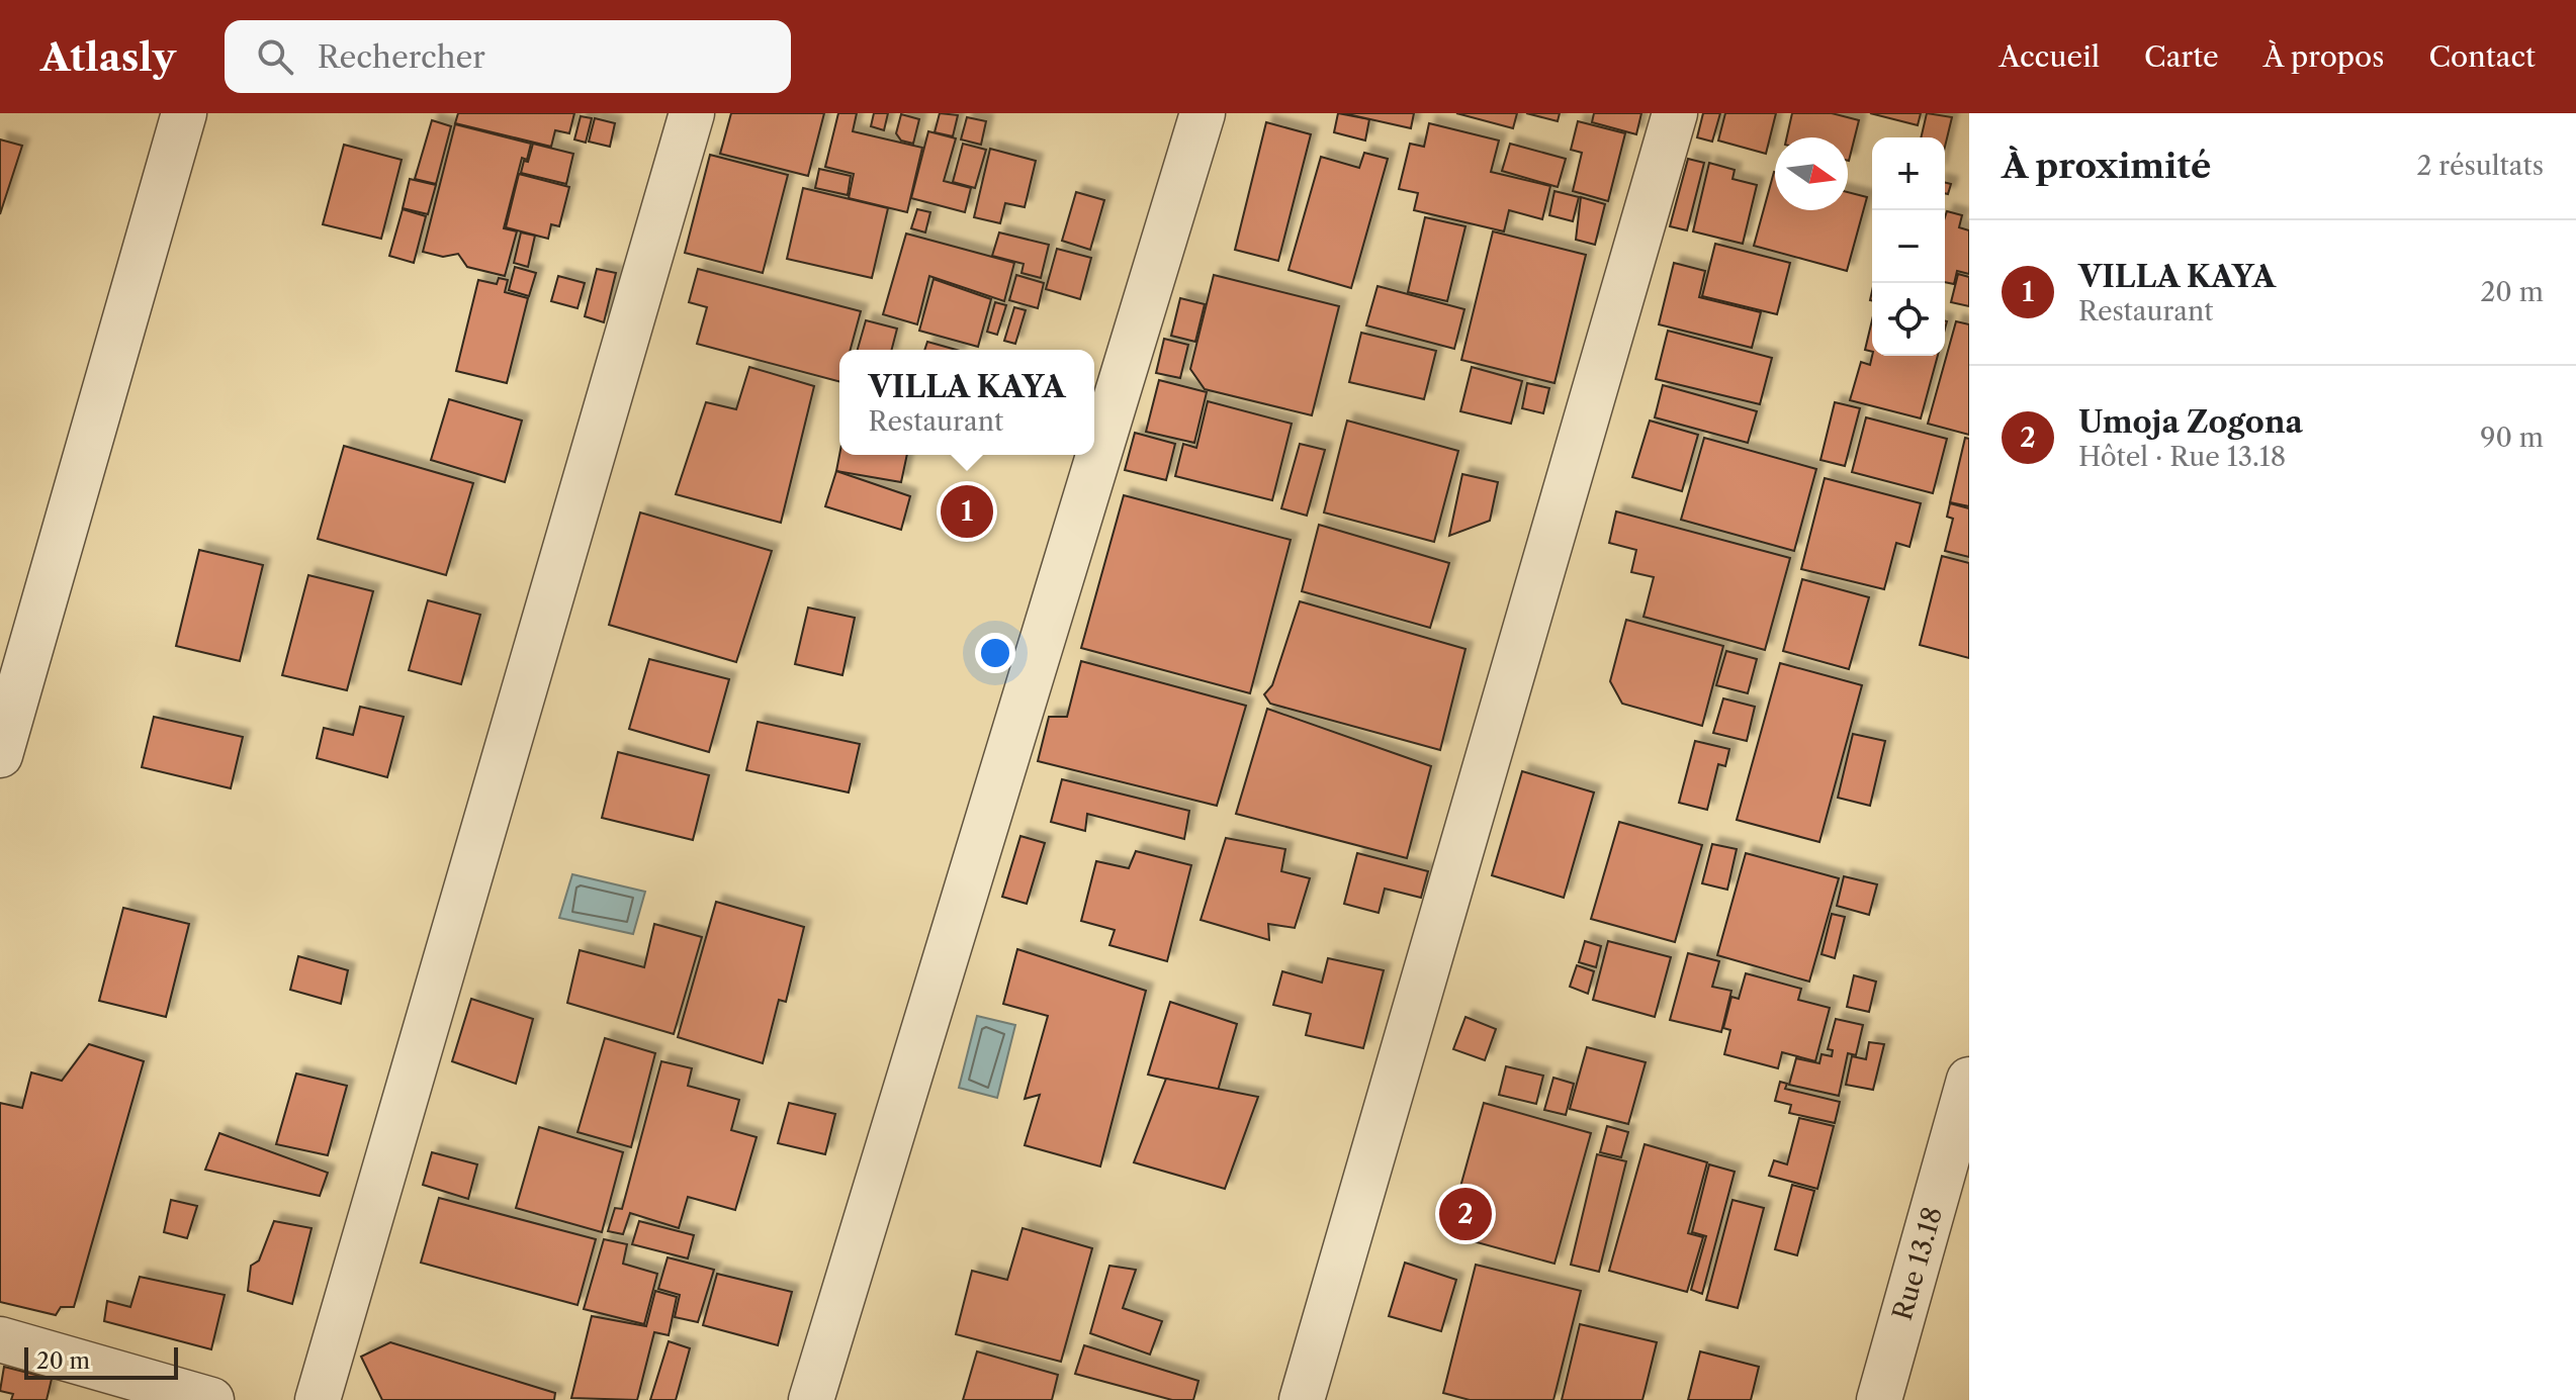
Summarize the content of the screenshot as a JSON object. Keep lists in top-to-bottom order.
{
  "streets": {
    "street": ["Rue 13.18"]
  },
  "scale_bar": "20 m",
  "north": "right",
  "page": {
    "header": "Atlasly",
    "search": "Rechercher",
    "nav": [
      "Accueil",
      "Carte",
      "À propos",
      "Contact"
    ],
    "heading": ["À proximité", "2 résultats"],
    "map_buttons": ["+", "−"],
    "list": [
      {
        "mark": "1",
        "name": "VILLA KAYA",
        "note": "Restaurant",
        "value": "20 m"
      },
      {
        "mark": "2",
        "name": "Umoja Zogona",
        "note": "Hôtel · Rue 13.18",
        "value": "90 m"
      }
    ],
    "popup": ["VILLA KAYA", "Restaurant"],
    "pins": ["1", "2"],
    "scale": "20 m"
  }
}
